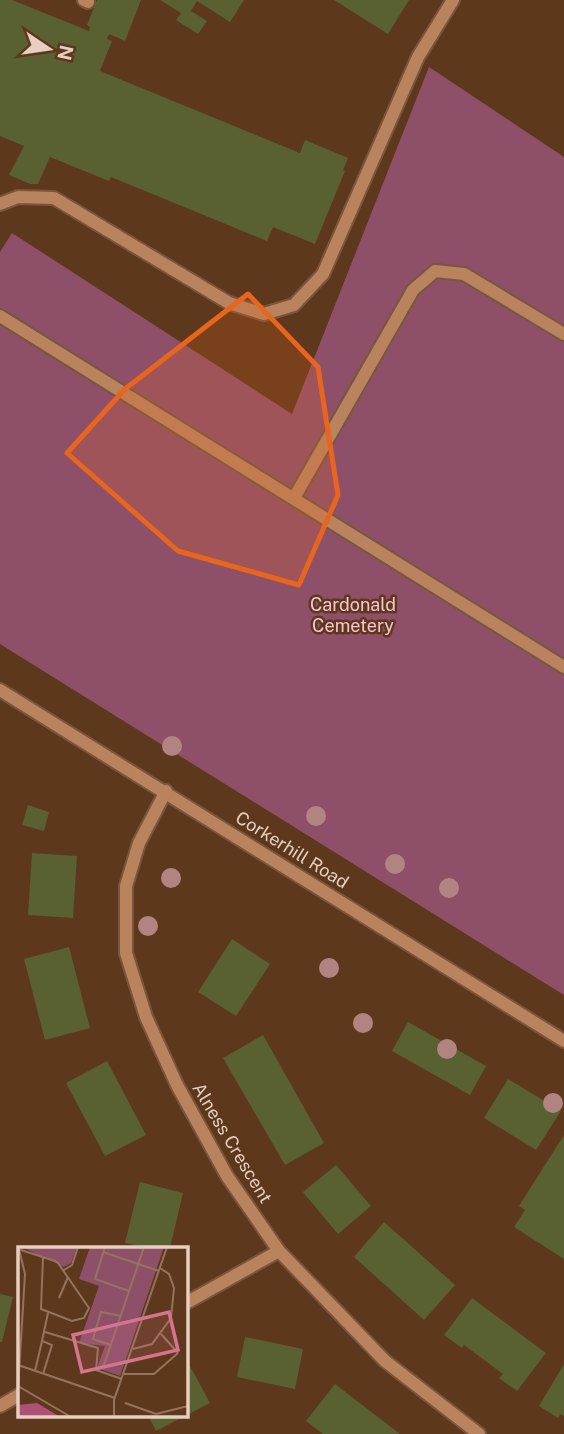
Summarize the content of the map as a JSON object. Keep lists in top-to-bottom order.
{
  "streets": {
    "street": ["Corkerhill Road", "Alness Crescent"]
  },
  "crossings": [
    ["Corkerhill Road", "Alness Crescent"]
  ],
  "parks": ["Cardonald Cemetery"],
  "north": "right"
}
